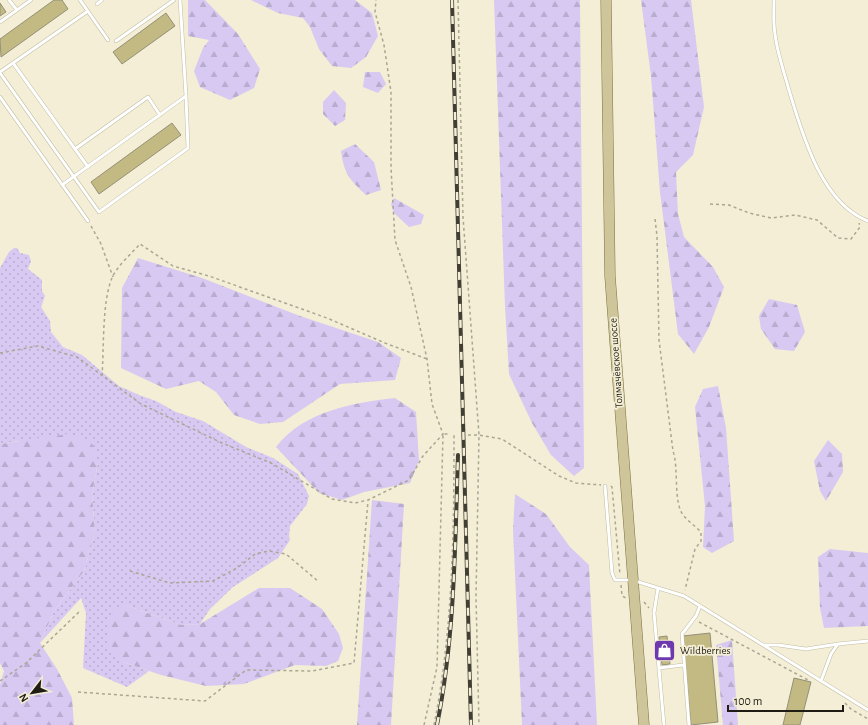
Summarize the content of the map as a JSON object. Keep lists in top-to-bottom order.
{
  "streets": {
    "main road": ["Толмачёвское шоссе"]
  },
  "places": {
    "shop": ["Wildberries"]
  },
  "scale_bar": "100 m",
  "north": "bottom left"
}
